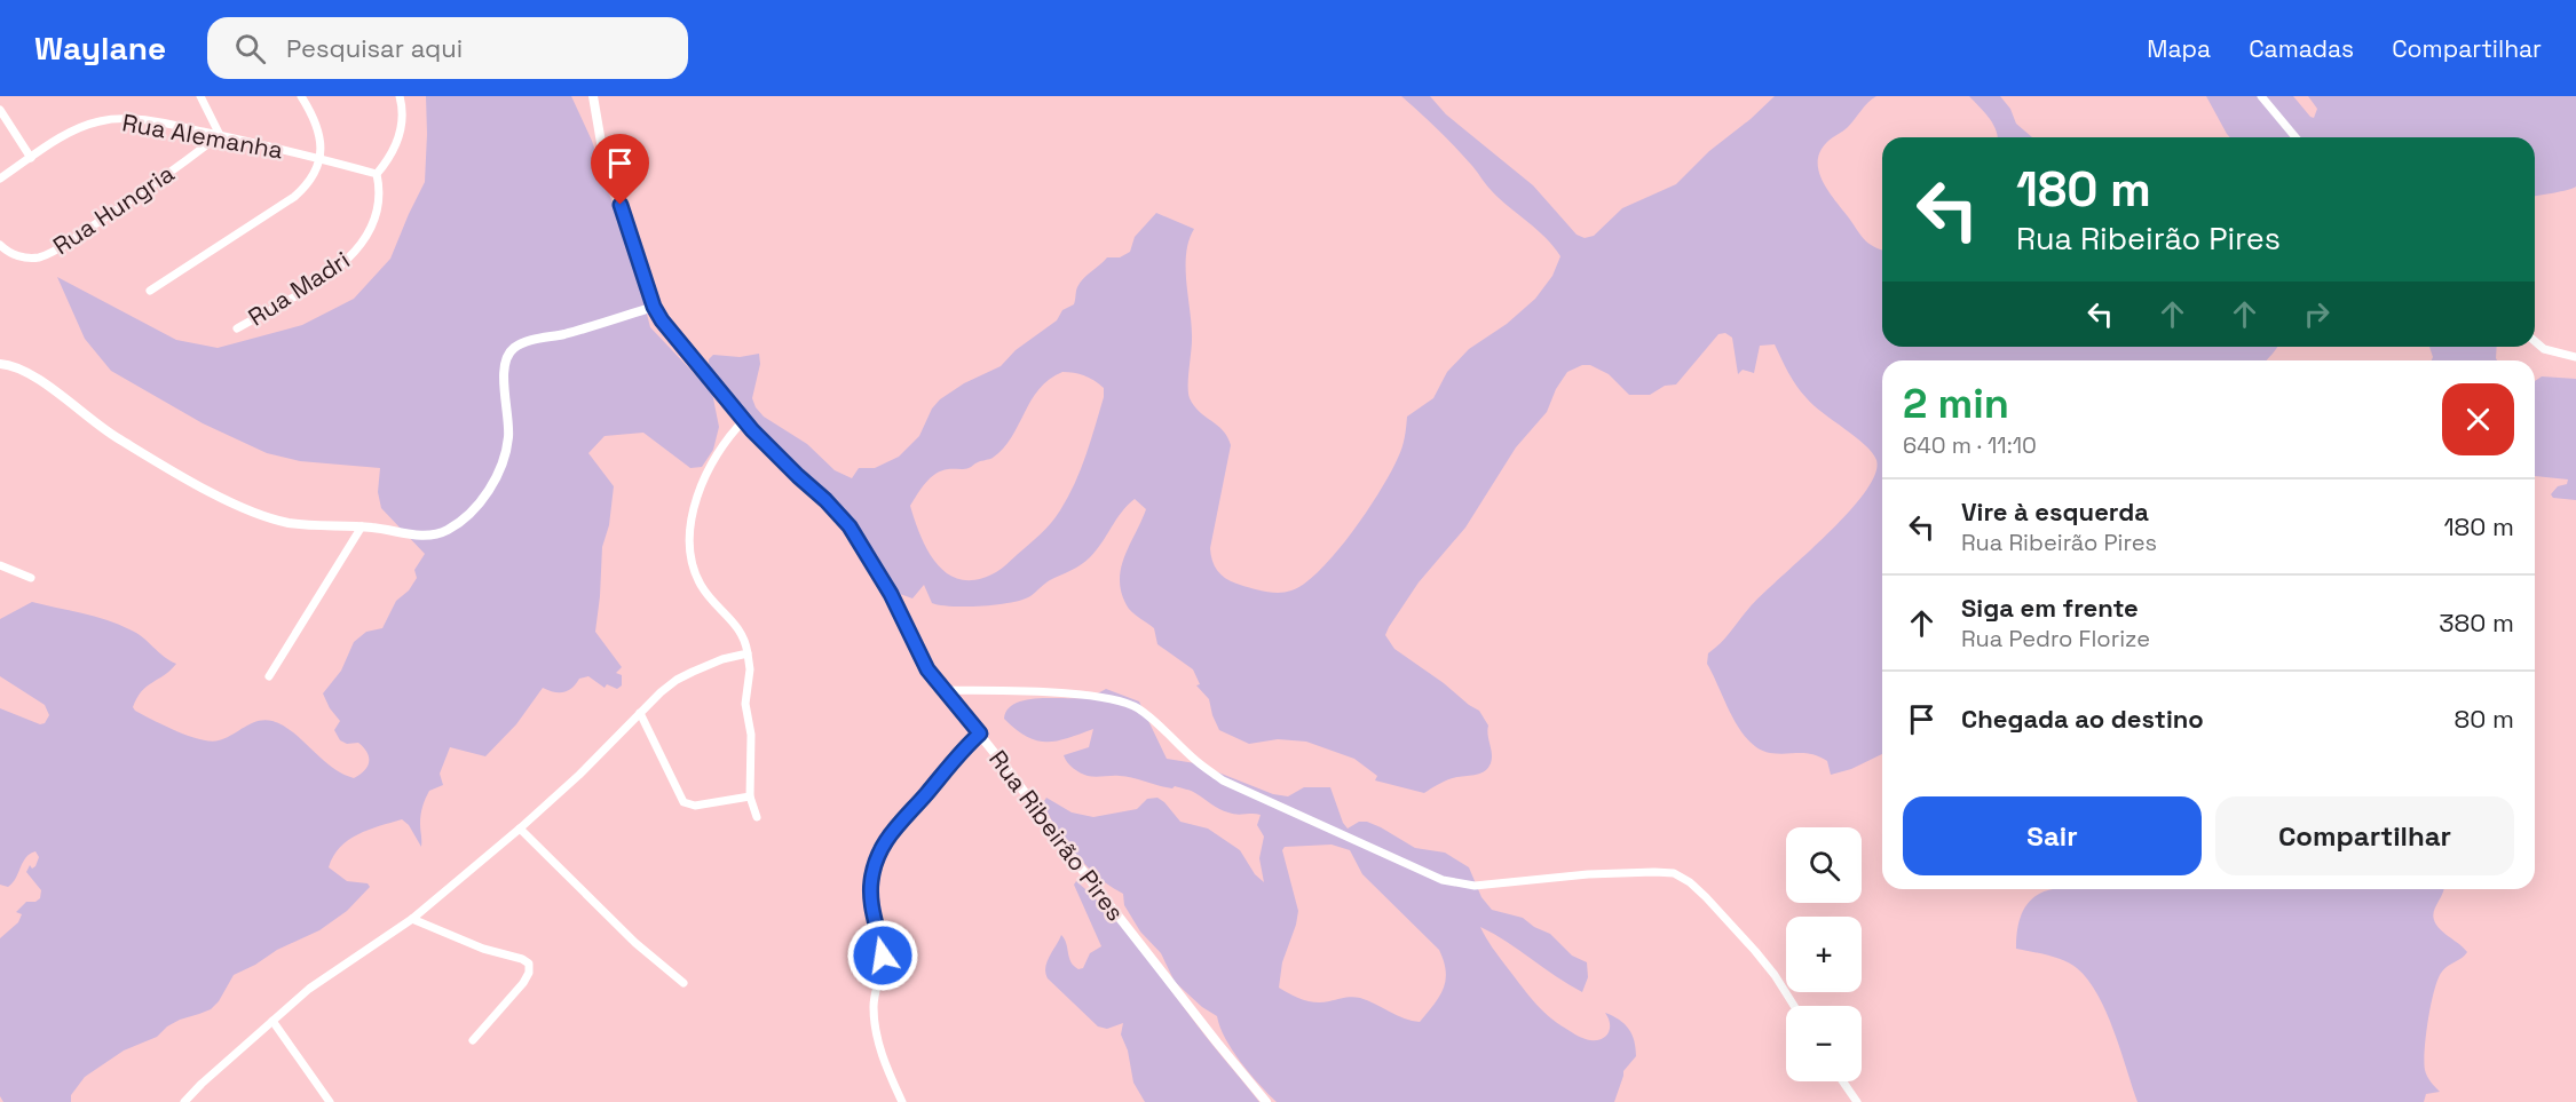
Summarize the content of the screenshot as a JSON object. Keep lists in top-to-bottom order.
{
  "streets": {
    "street": [
      "Rua Alemanha",
      "Rua Hungria",
      "Rua Madri",
      "Rua Ribeirão Pires"
    ]
  },
  "crossings": [
    ["Rua Alemanha", "Rua Hungria"],
    ["Rua Alemanha", "Rua Madri"]
  ],
  "page": {
    "header": "Waylane",
    "search": "Pesquisar aqui",
    "nav": ["Mapa", "Camadas", "Compartilhar"],
    "turn": ["180 m", "Rua Ribeirão Pires"],
    "heading": ["2 min", "640 m · 11:10"],
    "list": [
      {
        "name": "Vire à esquerda",
        "note": "Rua Ribeirão Pires",
        "value": "180 m"
      },
      {
        "name": "Siga em frente",
        "note": "Rua Pedro Florize",
        "value": "380 m"
      },
      {
        "name": "Chegada ao destino",
        "value": "80 m"
      }
    ],
    "buttons": ["Sair", "Compartilhar"],
    "map_buttons": ["+", "−"]
  }
}
